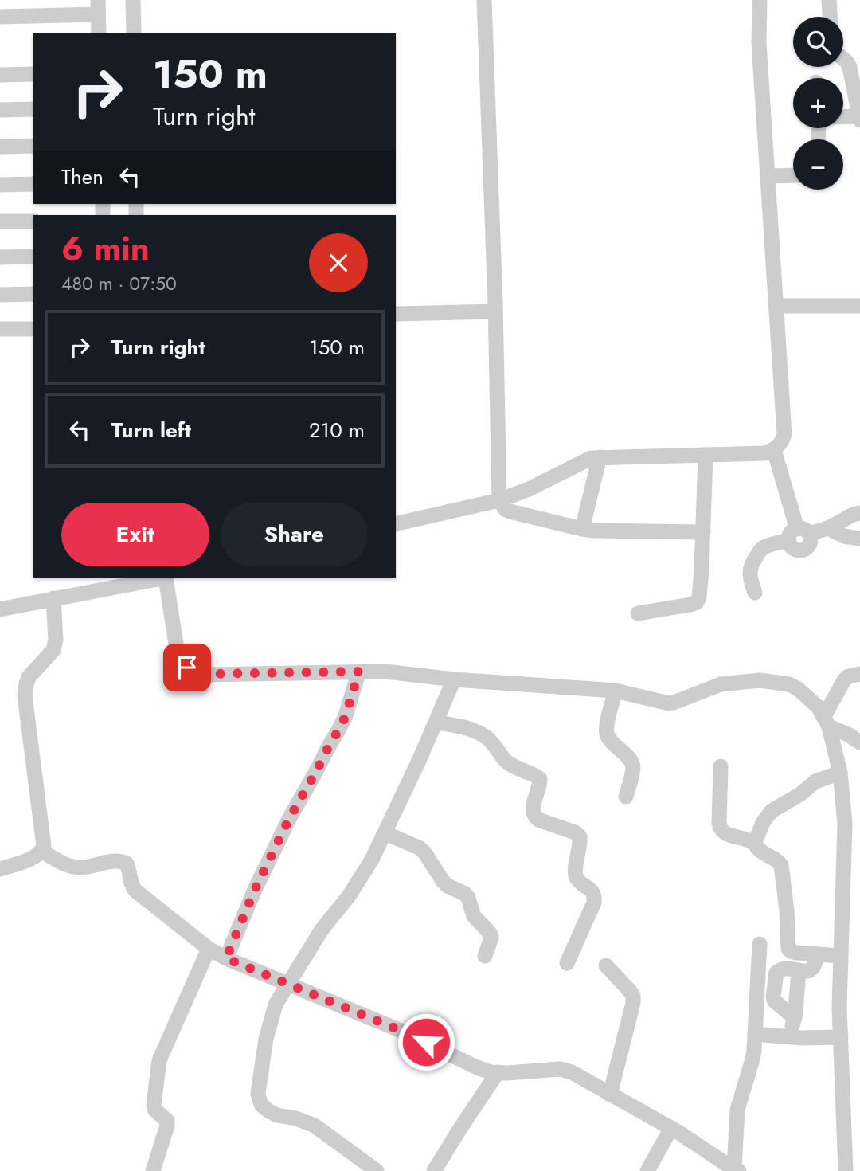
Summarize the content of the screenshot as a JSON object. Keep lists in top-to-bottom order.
{
  "page": {
    "map_buttons": ["+", "−"],
    "turn": ["150 m", "Turn right"],
    "then": "Then",
    "heading": ["6 min", "480 m · 07:50"],
    "list": [
      {
        "name": "Turn right",
        "value": "150 m"
      },
      {
        "name": "Turn left",
        "value": "210 m"
      }
    ],
    "buttons": ["Exit", "Share"]
  }
}
